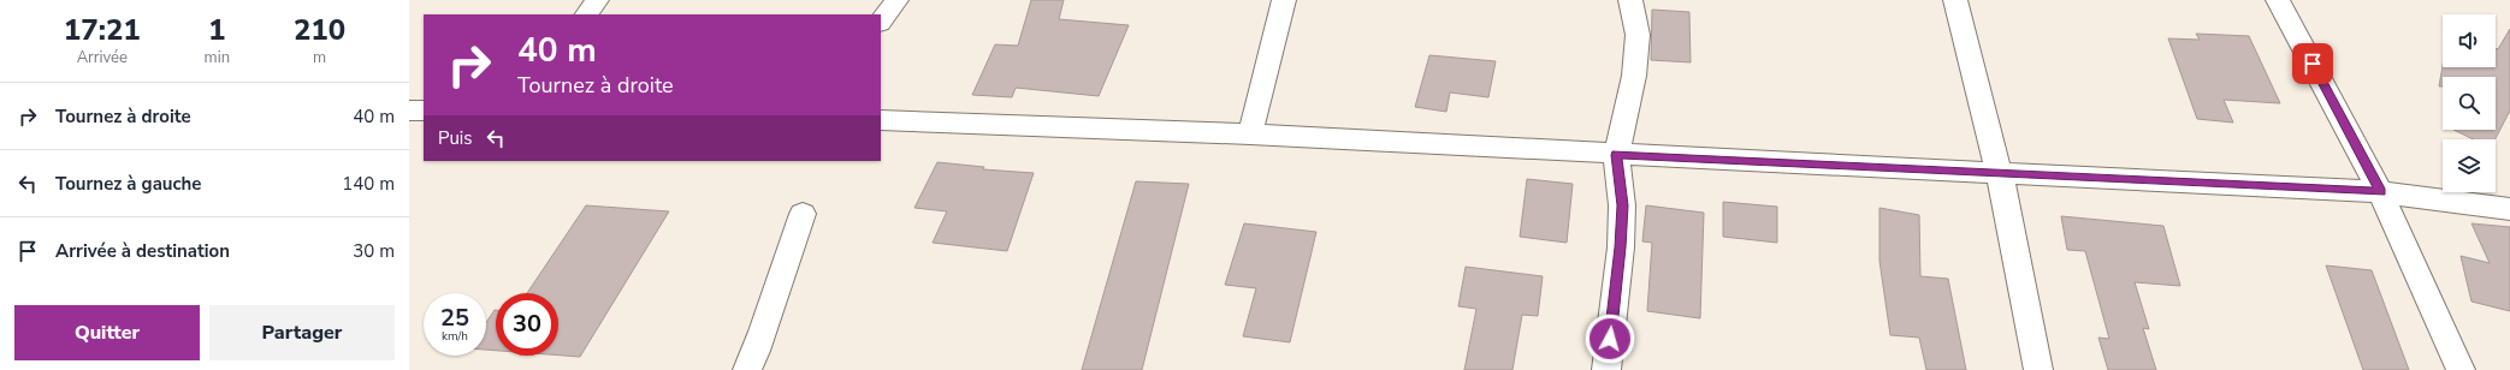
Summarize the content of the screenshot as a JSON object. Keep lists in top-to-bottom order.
{
  "page": {
    "eta": [
      "17:21",
      "Arrivée",
      "1",
      "min",
      "210",
      "m"
    ],
    "turn": ["40 m", "Tournez à droite"],
    "list": [
      {
        "name": "Tournez à droite",
        "value": "40 m"
      },
      {
        "name": "Tournez à gauche",
        "value": "140 m"
      },
      {
        "name": "Arrivée à destination",
        "value": "30 m"
      }
    ],
    "then": "Puis",
    "speed": "25 km/h",
    "limit": "30",
    "buttons": ["Quitter", "Partager"]
  }
}
